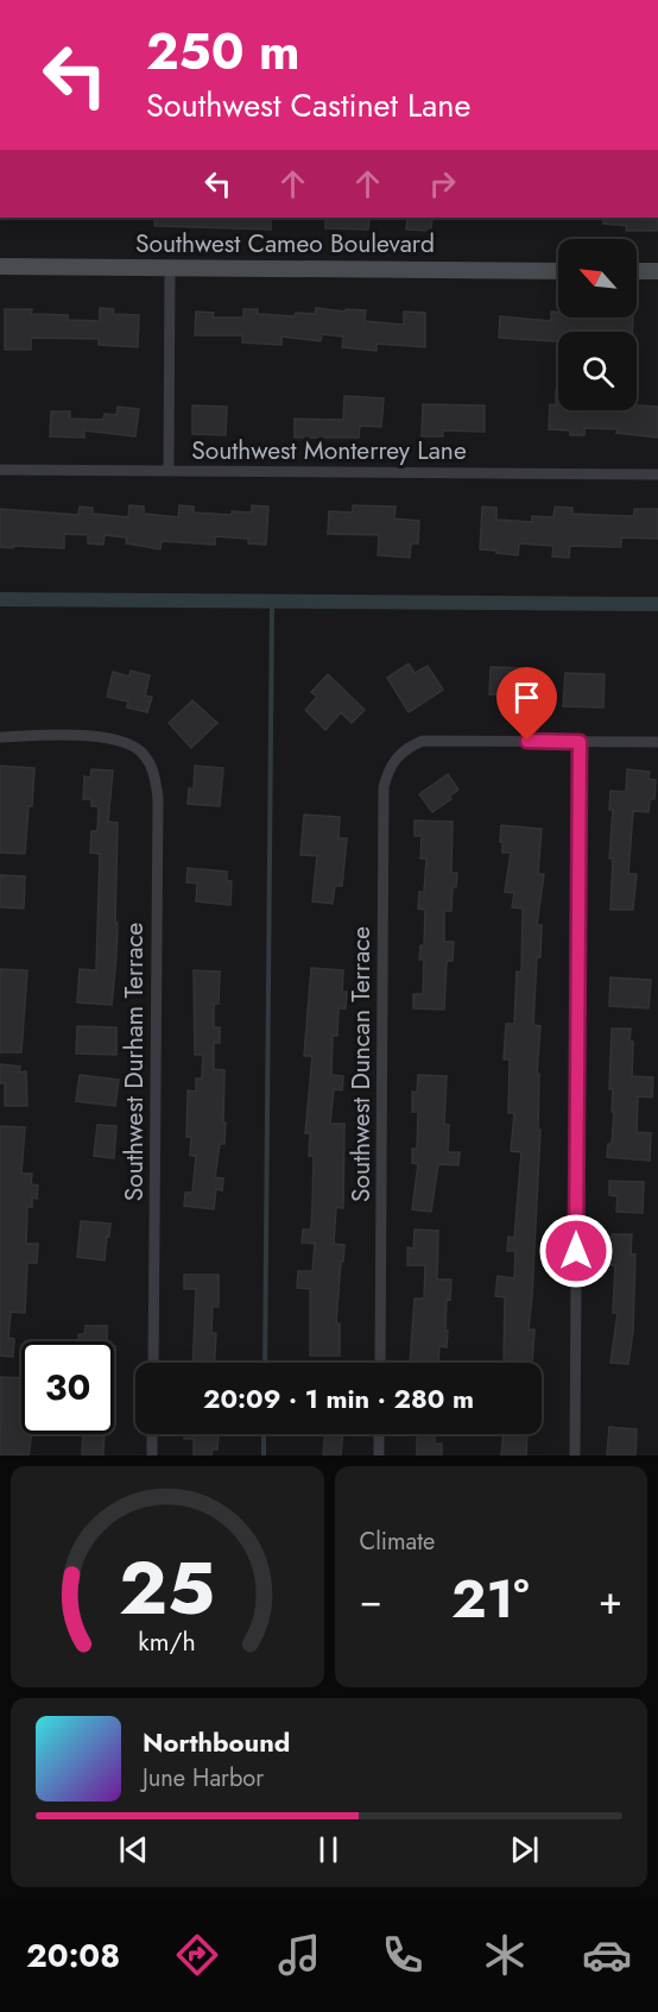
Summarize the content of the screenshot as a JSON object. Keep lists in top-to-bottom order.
{
  "streets": {
    "street": [
      "Southwest Cameo Boulevard",
      "Southwest Monterrey Lane",
      "Southwest Durham Terrace",
      "Southwest Duncan Terrace"
    ]
  },
  "north": "top left",
  "page": {
    "turn": ["250 m", "Southwest Castinet Lane"],
    "limit": "30",
    "trip": "20:09 · 1 min · 280 m",
    "tile": "Climate",
    "heat": ["−", "21°", "+"],
    "song": ["Northbound", "June Harbor"],
    "tabs": "20:08",
    "gauge": ["25", "km/h"]
  }
}
